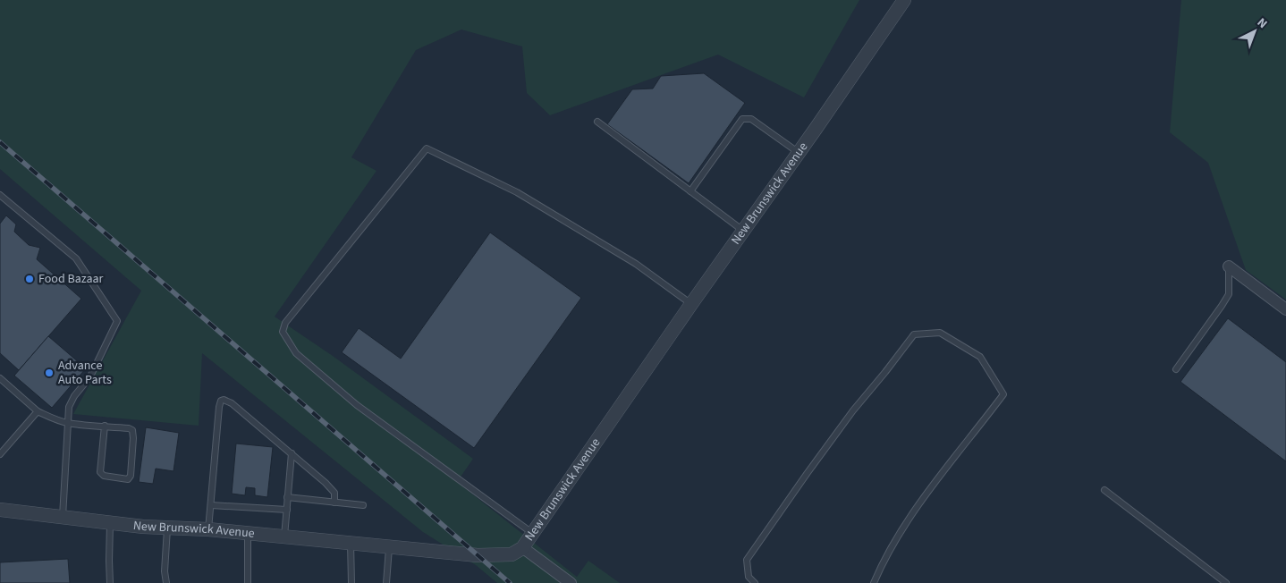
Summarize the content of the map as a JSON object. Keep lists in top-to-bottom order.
{
  "streets": {
    "street": ["New Brunswick Avenue"]
  },
  "places": ["Food Bazaar", "Advance Auto Parts"],
  "north": "top right"
}
